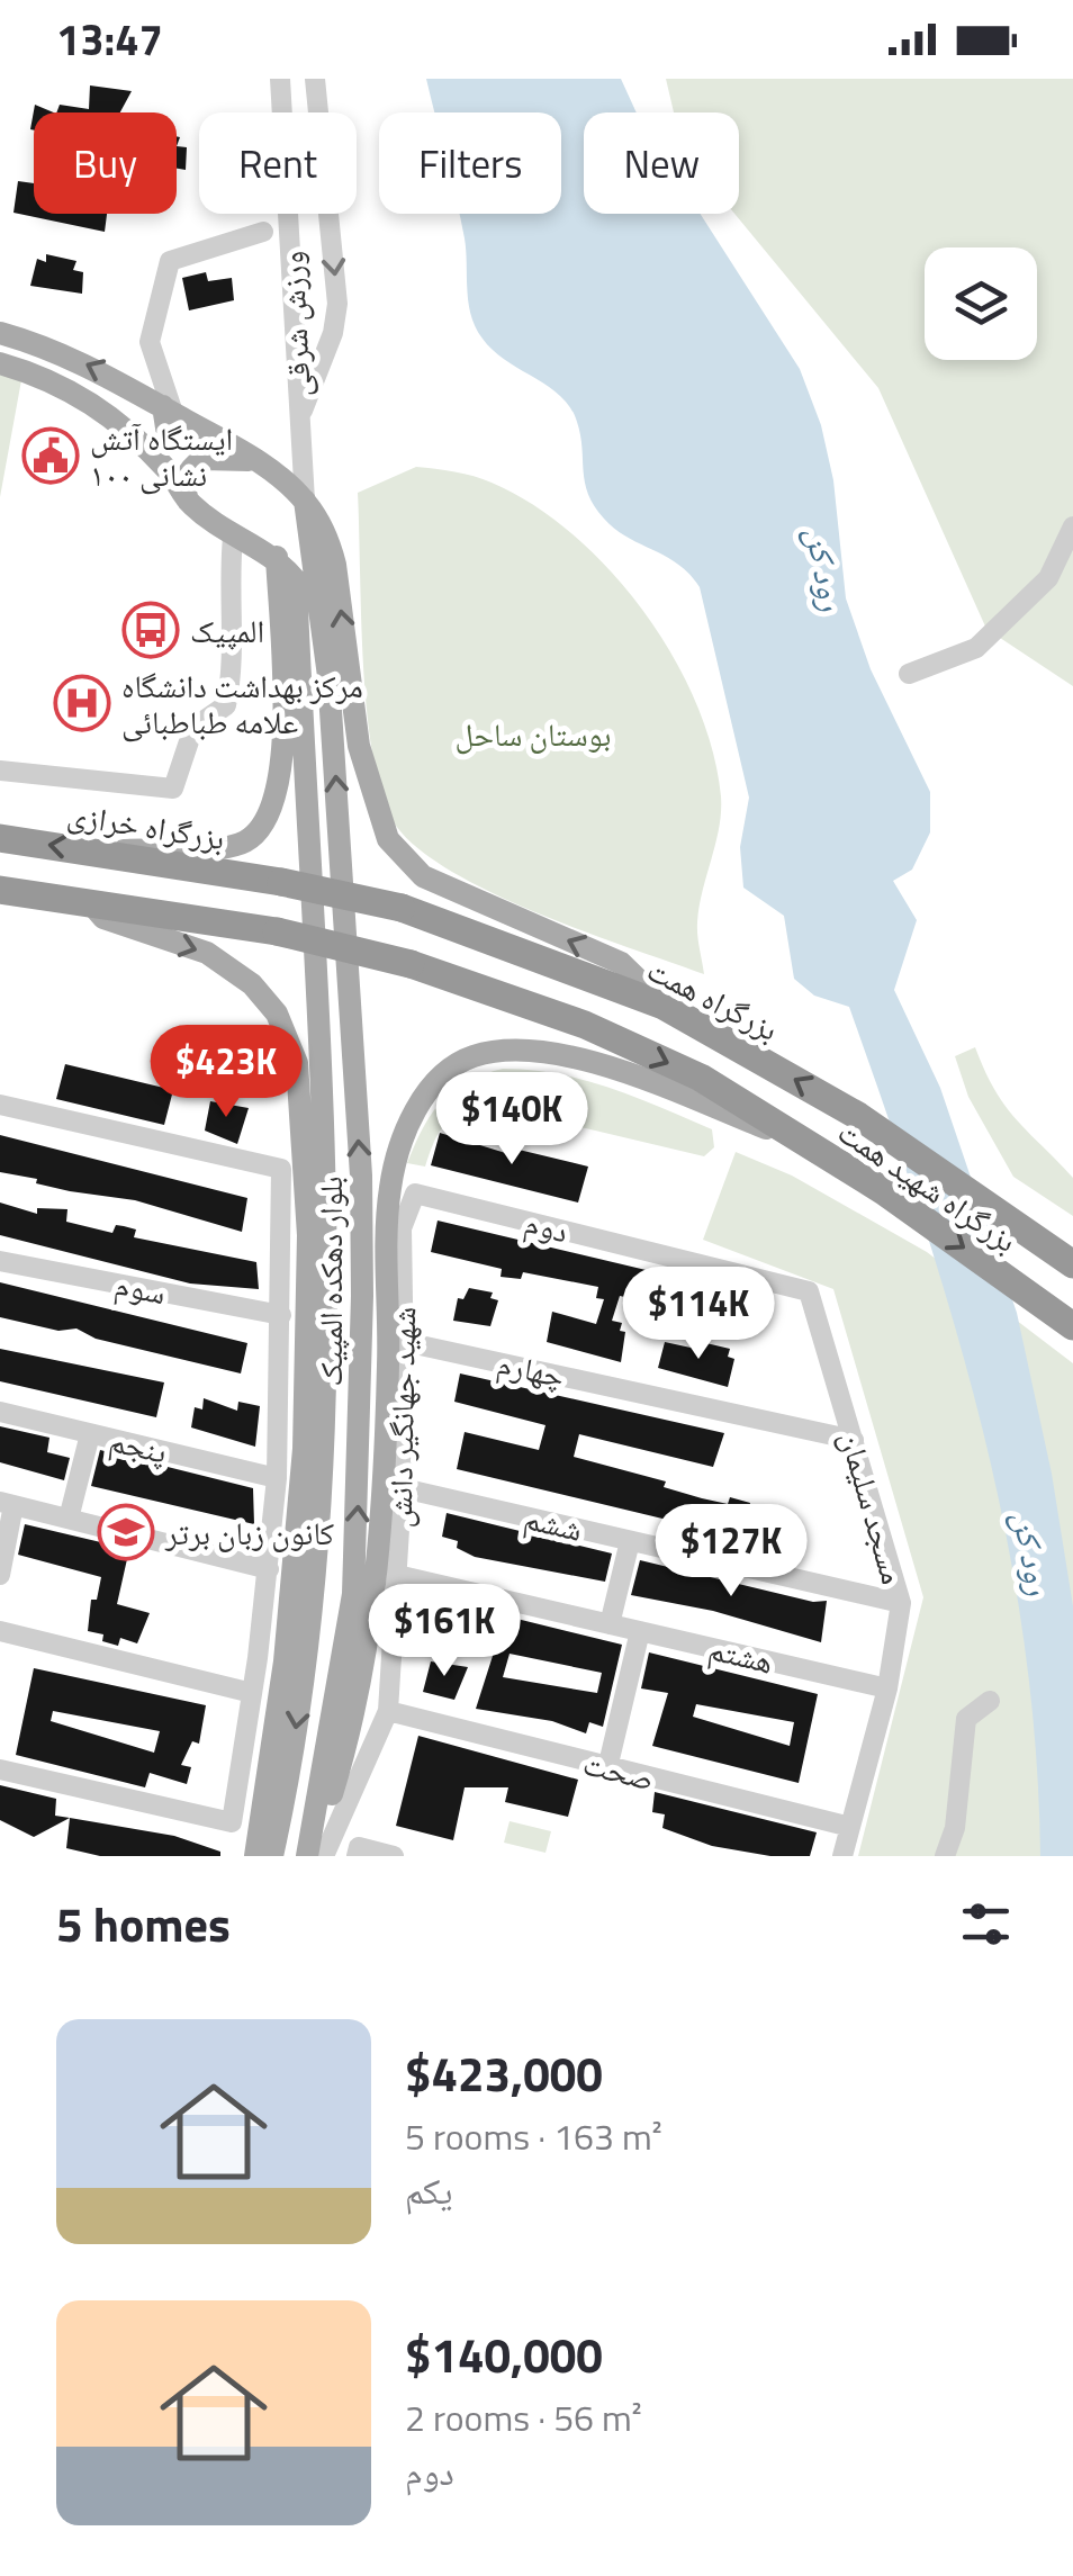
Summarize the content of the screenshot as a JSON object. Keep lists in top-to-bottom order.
{
  "streets": {
    "highway": ["بزرگراه خرازی", "بزرگراه همت", "بزرگراه شهید همت"],
    "main road": ["بلوار دهکده المپیک"],
    "street": [
      "ورزش شرقی",
      "دوم",
      "سوم",
      "چهارم",
      "شهید جهانگیر دانش",
      "پنجم",
      "مسجد سلیمان",
      "ششم",
      "هشتم",
      "صحت"
    ]
  },
  "crossings": [
    ["ورزش شرقی", "بلوار دهکده المپیک"],
    ["بزرگراه خرازی", "بزرگراه همت"],
    ["دوم", "شهید جهانگیر دانش"],
    ["دوم", "مسجد سلیمان"],
    ["چهارم", "شهید جهانگیر دانش"],
    ["چهارم", "مسجد سلیمان"],
    ["شهید جهانگیر دانش", "ششم"],
    ["شهید جهانگیر دانش", "هشتم"],
    ["شهید جهانگیر دانش", "صحت"],
    ["مسجد سلیمان", "ششم"],
    ["مسجد سلیمان", "هشتم"],
    ["مسجد سلیمان", "صحت"]
  ],
  "one_way": ["بزرگراه شهید همت"],
  "water": ["رود کن"],
  "parks": ["بوستان ساحل"],
  "places": {
    "public building": ["ایستگاه آتش نشانی ۱۰۰"],
    "bus stop": ["المپیک"],
    "hospital": ["مرکز بهداشت دانشگاه علامه طباطبائی"],
    "school or university": ["کانون زبان برتر"]
  },
  "page": {
    "status": "13:47",
    "chip": [
      "Buy",
      "Rent",
      "Filters",
      "New"
    ],
    "price": [
      "$423K",
      "$140K",
      "$114K",
      "$127K",
      "$161K"
    ],
    "heading": "5 homes",
    "list": [
      {
        "name": "$423,000",
        "note": "5 rooms · 163 m² · یکم"
      },
      {
        "name": "$140,000",
        "note": "2 rooms · 56 m² · دوم"
      }
    ]
  }
}
